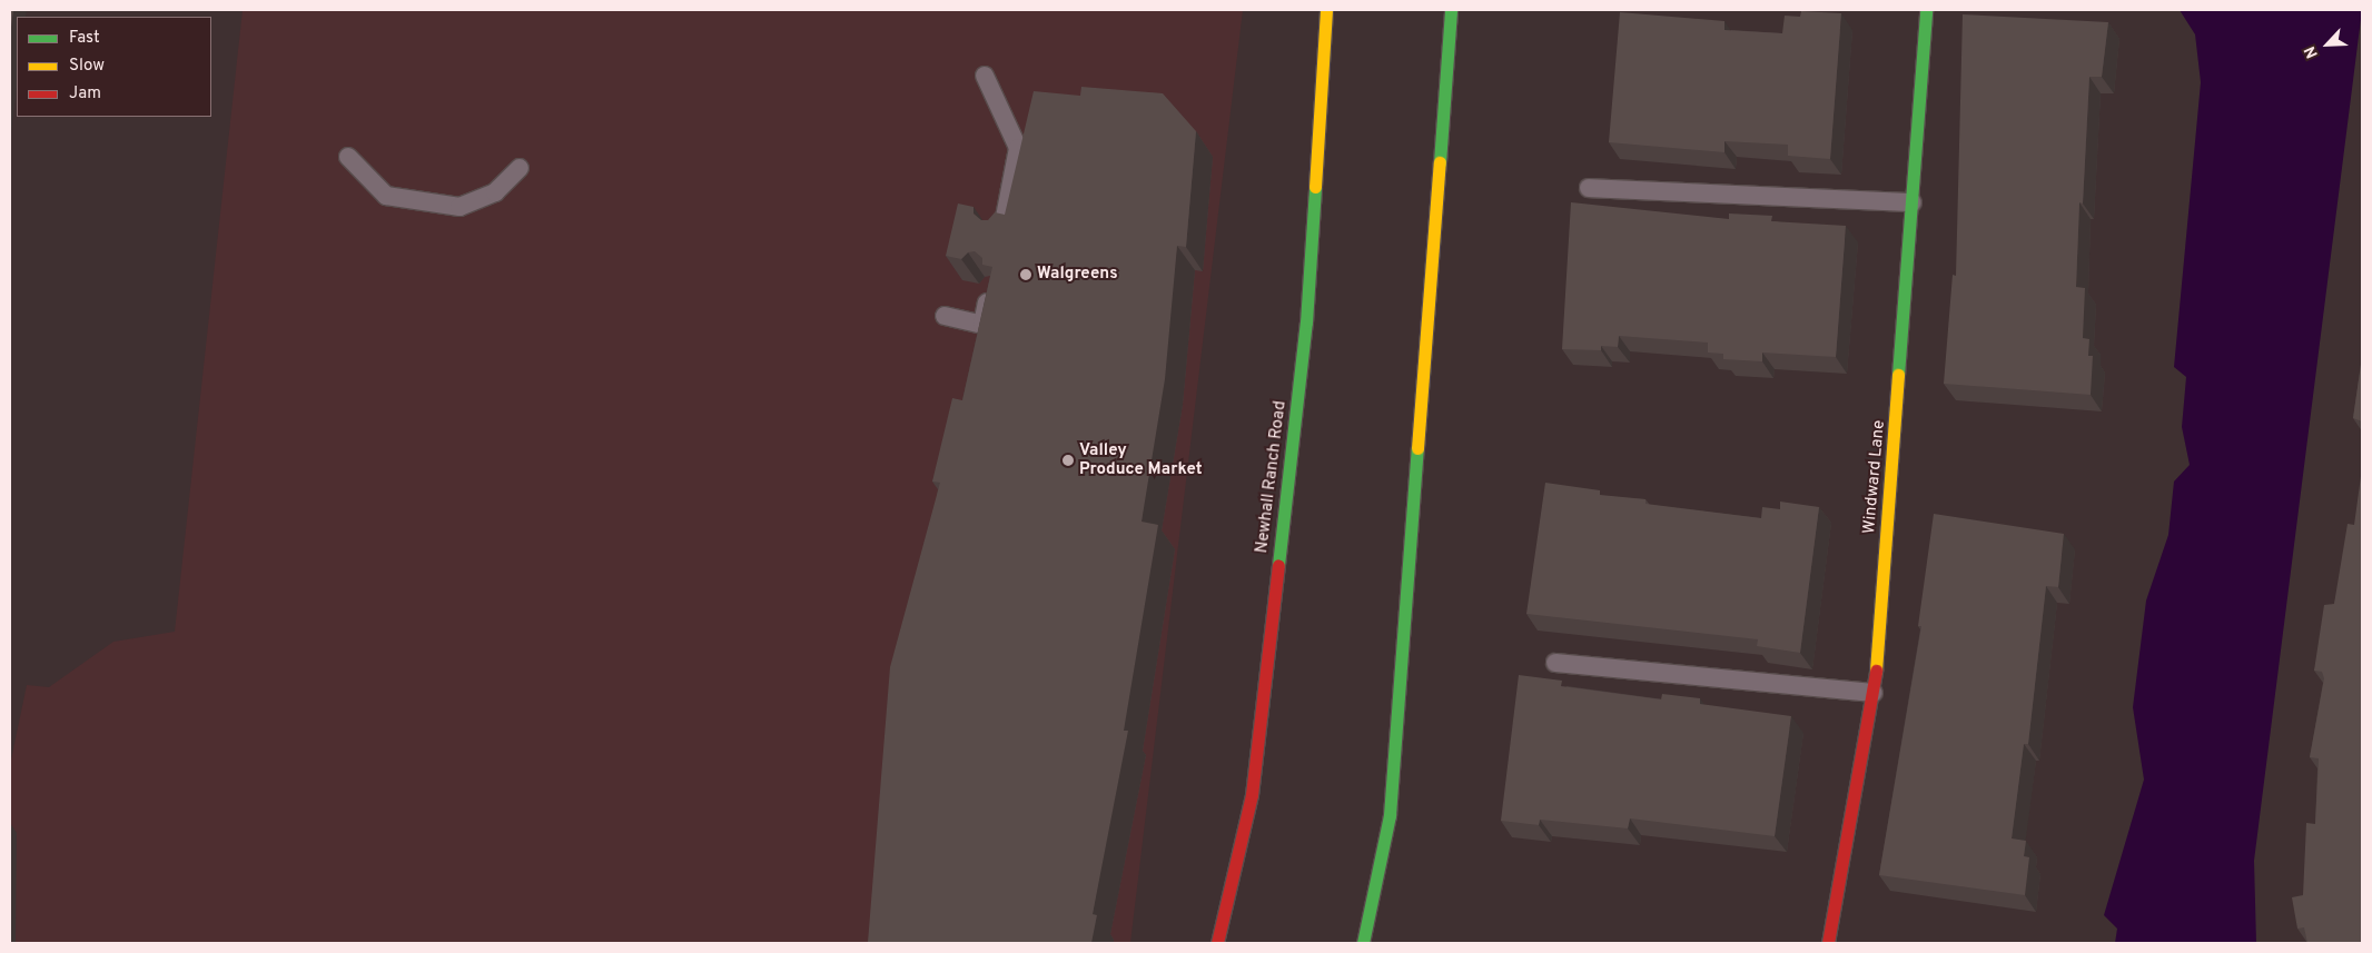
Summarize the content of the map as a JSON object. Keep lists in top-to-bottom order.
{
  "streets": {
    "main road": ["Newhall Ranch Road", "Windward Lane"]
  },
  "places": ["Walgreens", "Valley Produce Market"],
  "legend": ["Fast", "Slow", "Jam"],
  "north": "bottom left"
}
